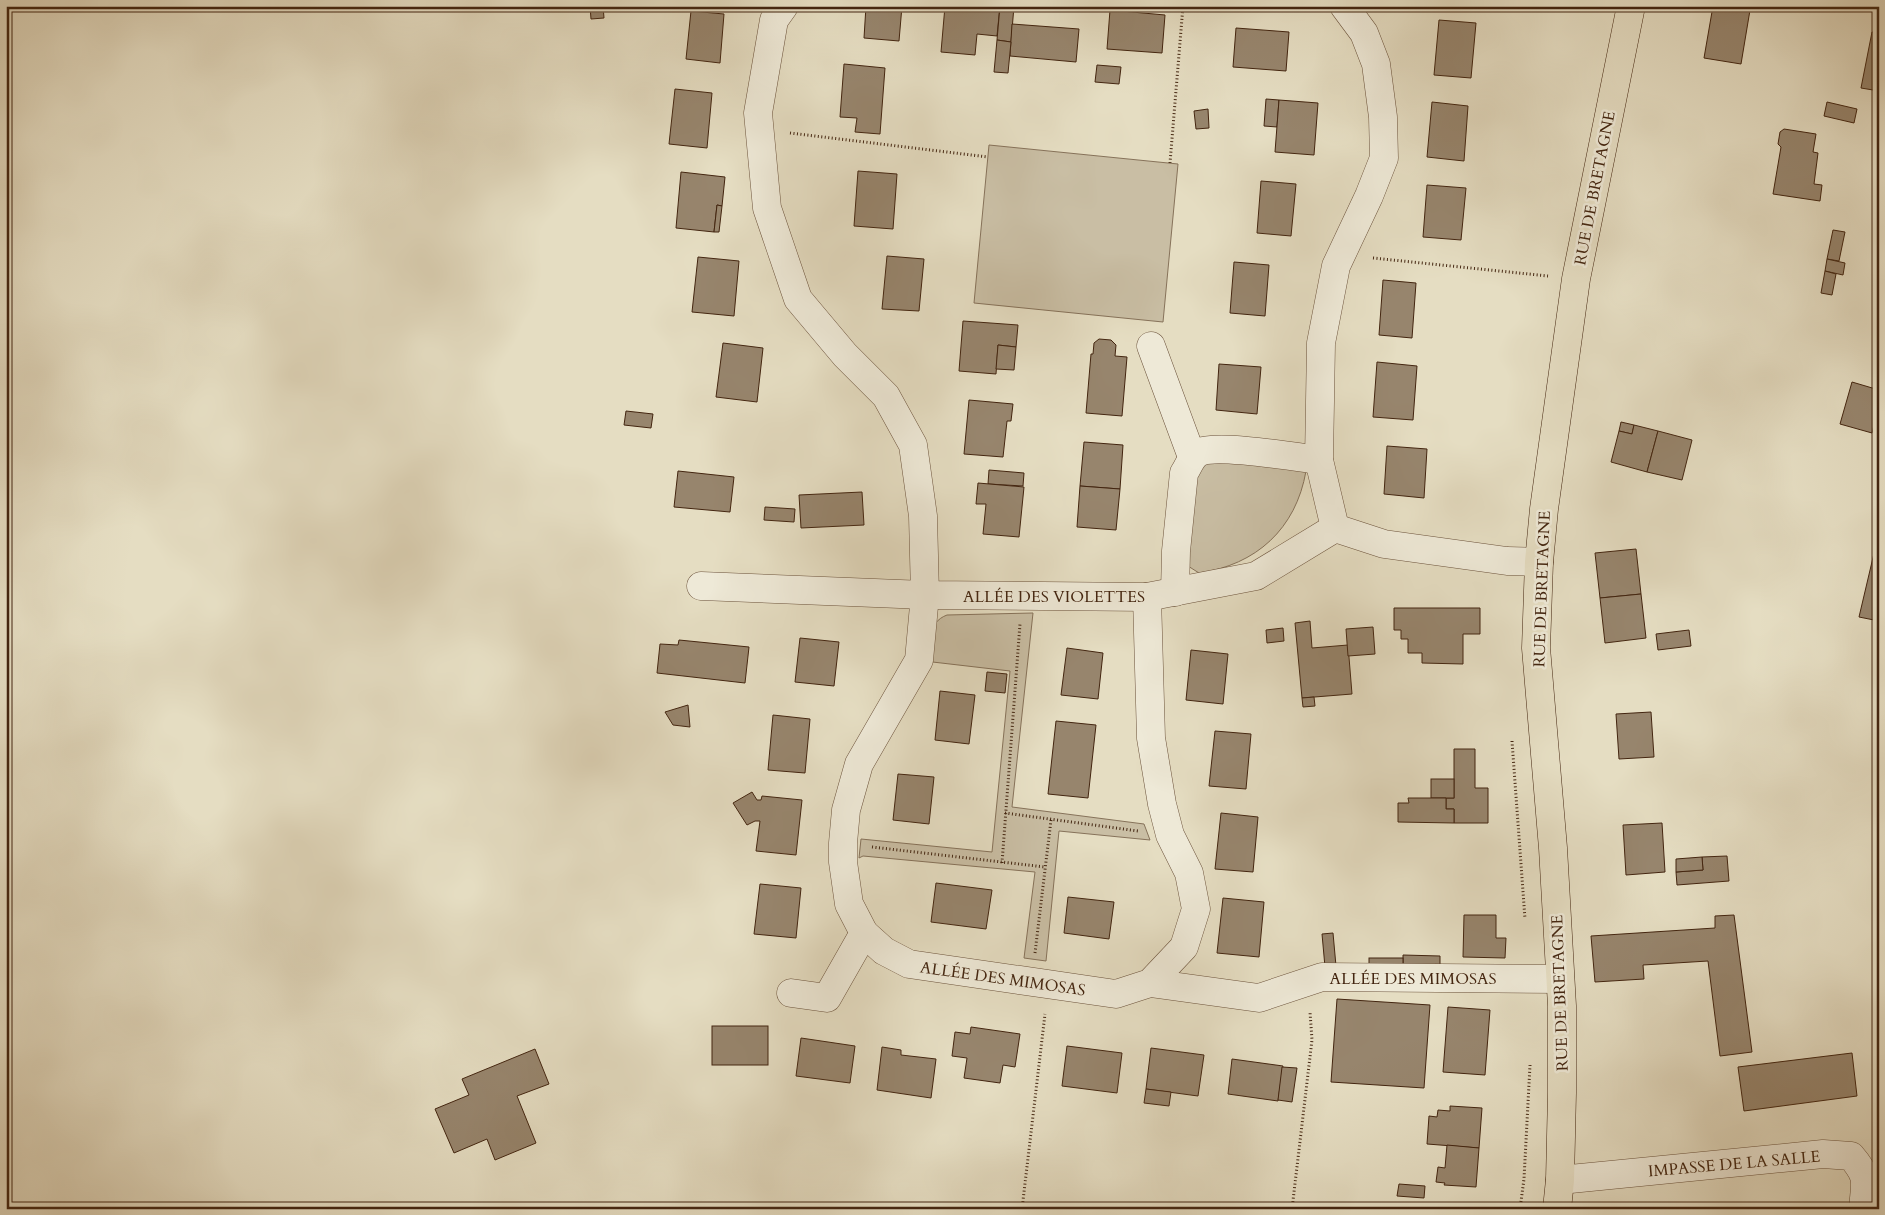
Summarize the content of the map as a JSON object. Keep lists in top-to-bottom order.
{
  "streets": {
    "main road": ["RUE DE BRETAGNE"],
    "street": ["ALLÉE DES VIOLETTES", "ALLÉE DES MIMOSAS", "IMPASSE DE LA SALLE"]
  },
  "crossings": [
    ["RUE DE BRETAGNE", "ALLÉE DES MIMOSAS"],
    ["RUE DE BRETAGNE", "IMPASSE DE LA SALLE"],
    ["ALLÉE DES VIOLETTES", "ALLÉE DES MIMOSAS"]
  ]
}
